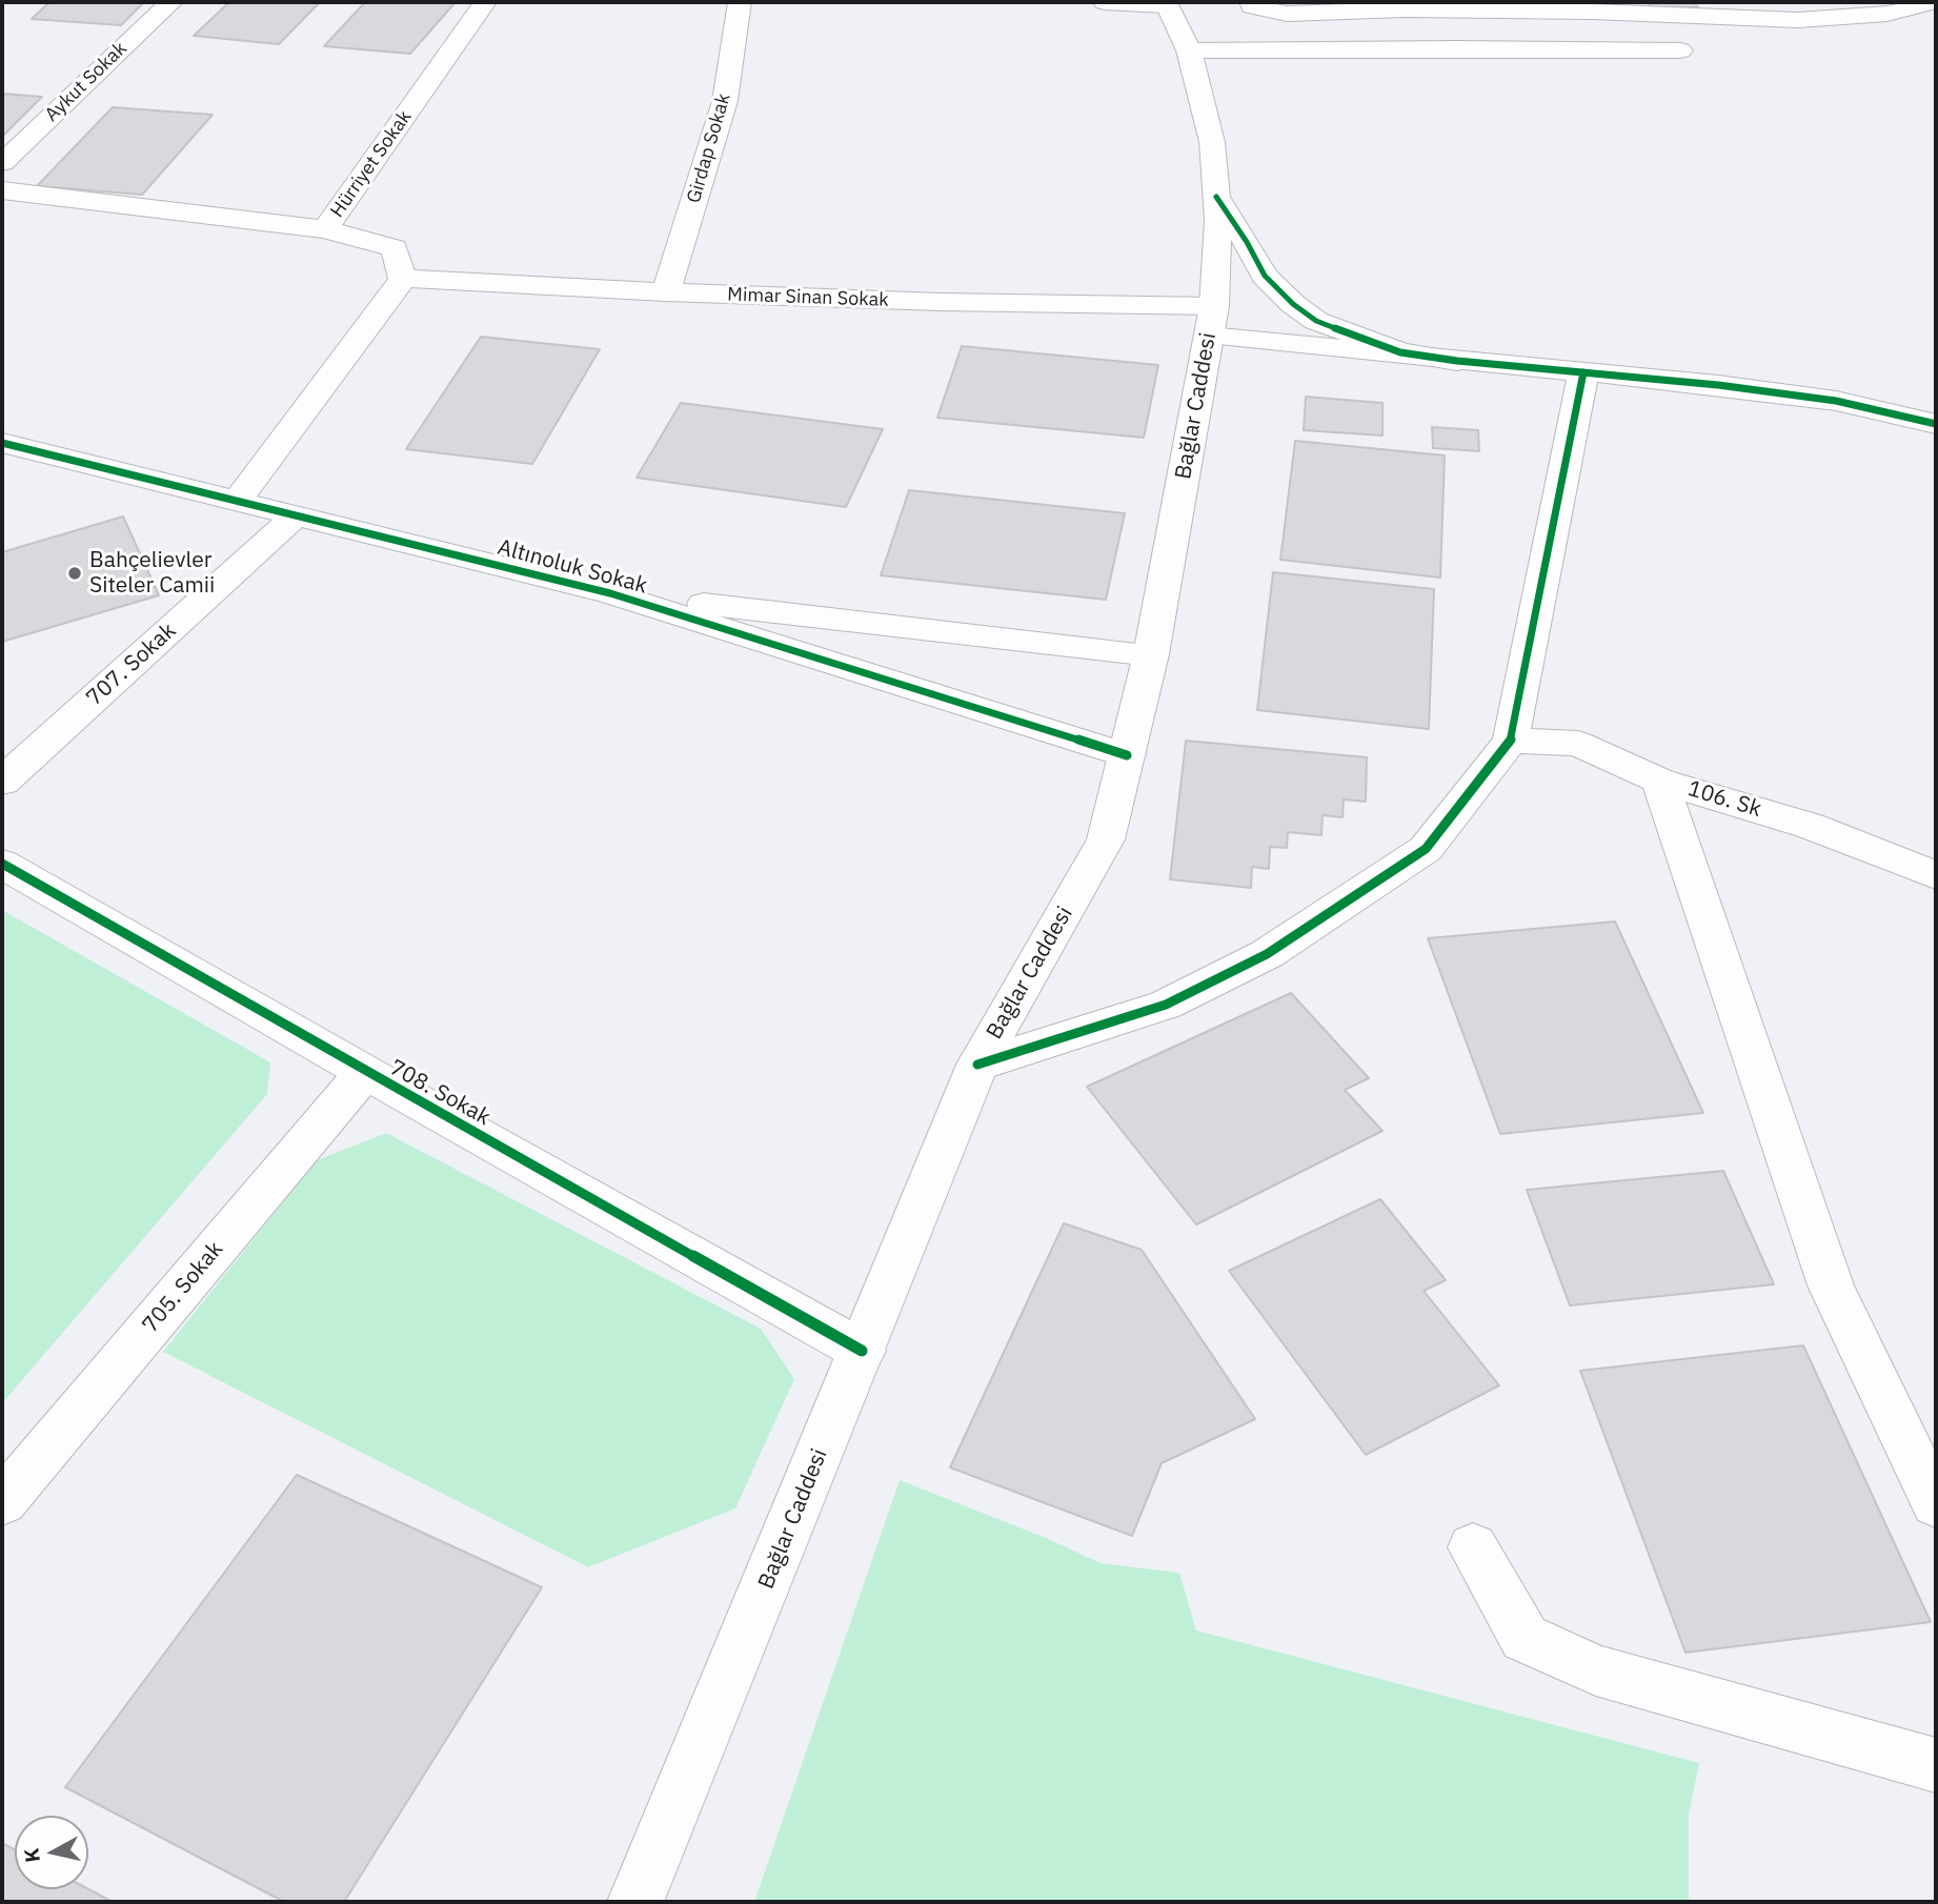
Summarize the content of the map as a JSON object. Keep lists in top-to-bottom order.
{
  "streets": {
    "street": [
      "Aykut Sokak",
      "Girdap Sokak",
      "Hürriyet Sokak",
      "Mimar Sinan Sokak",
      "Bağlar Caddesi",
      "Altınoluk Sokak",
      "707. Sokak",
      "106. Sk",
      "708. Sokak",
      "705. Sokak"
    ]
  },
  "crossings": [
    ["Girdap Sokak", "Mimar Sinan Sokak"],
    ["Hürriyet Sokak", "Mimar Sinan Sokak"],
    ["Mimar Sinan Sokak", "Bağlar Caddesi"],
    ["Bağlar Caddesi", "Altınoluk Sokak"],
    ["Bağlar Caddesi", "708. Sokak"],
    ["Altınoluk Sokak", "707. Sokak"],
    ["708. Sokak", "705. Sokak"]
  ],
  "places": ["Bahçelievler Siteler Camii"],
  "north": "left"
}
